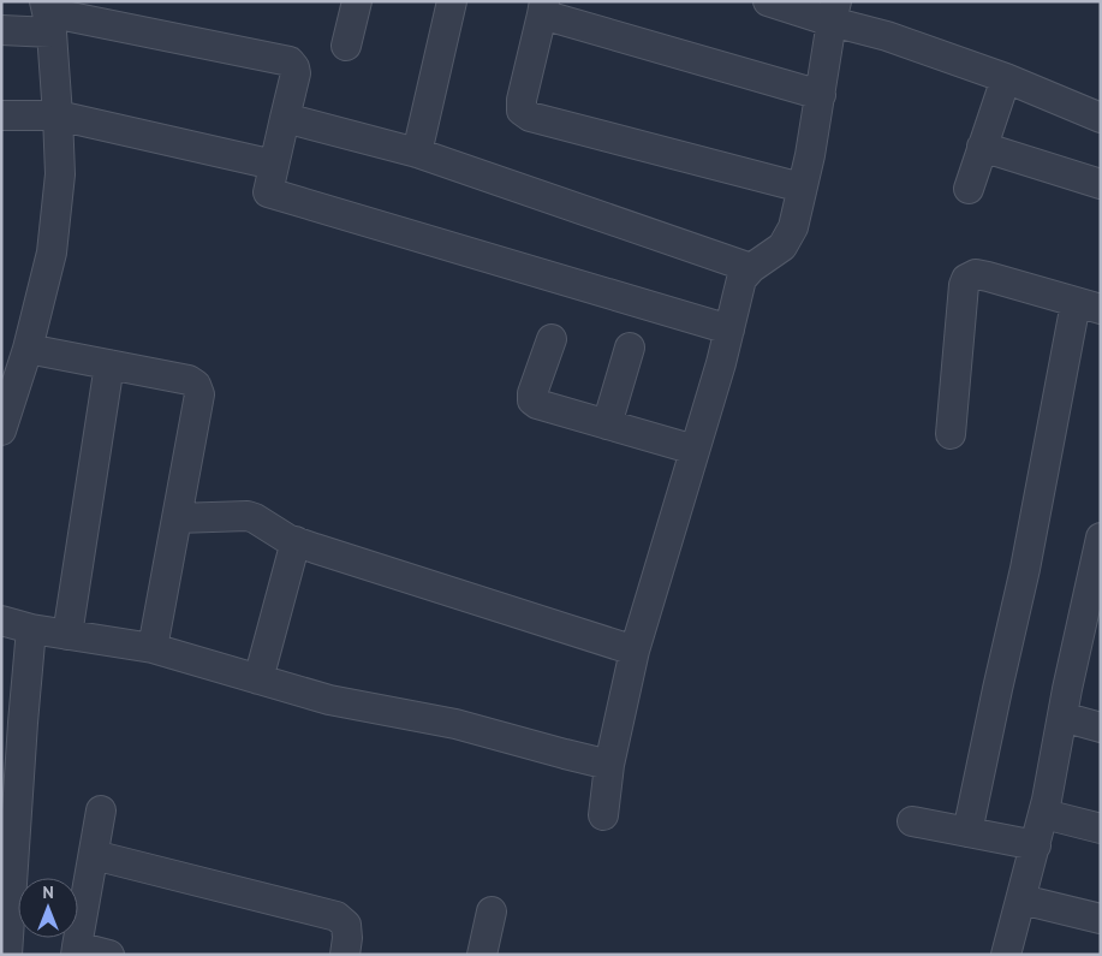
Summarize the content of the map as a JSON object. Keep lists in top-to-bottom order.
{
  "north": "top"
}
